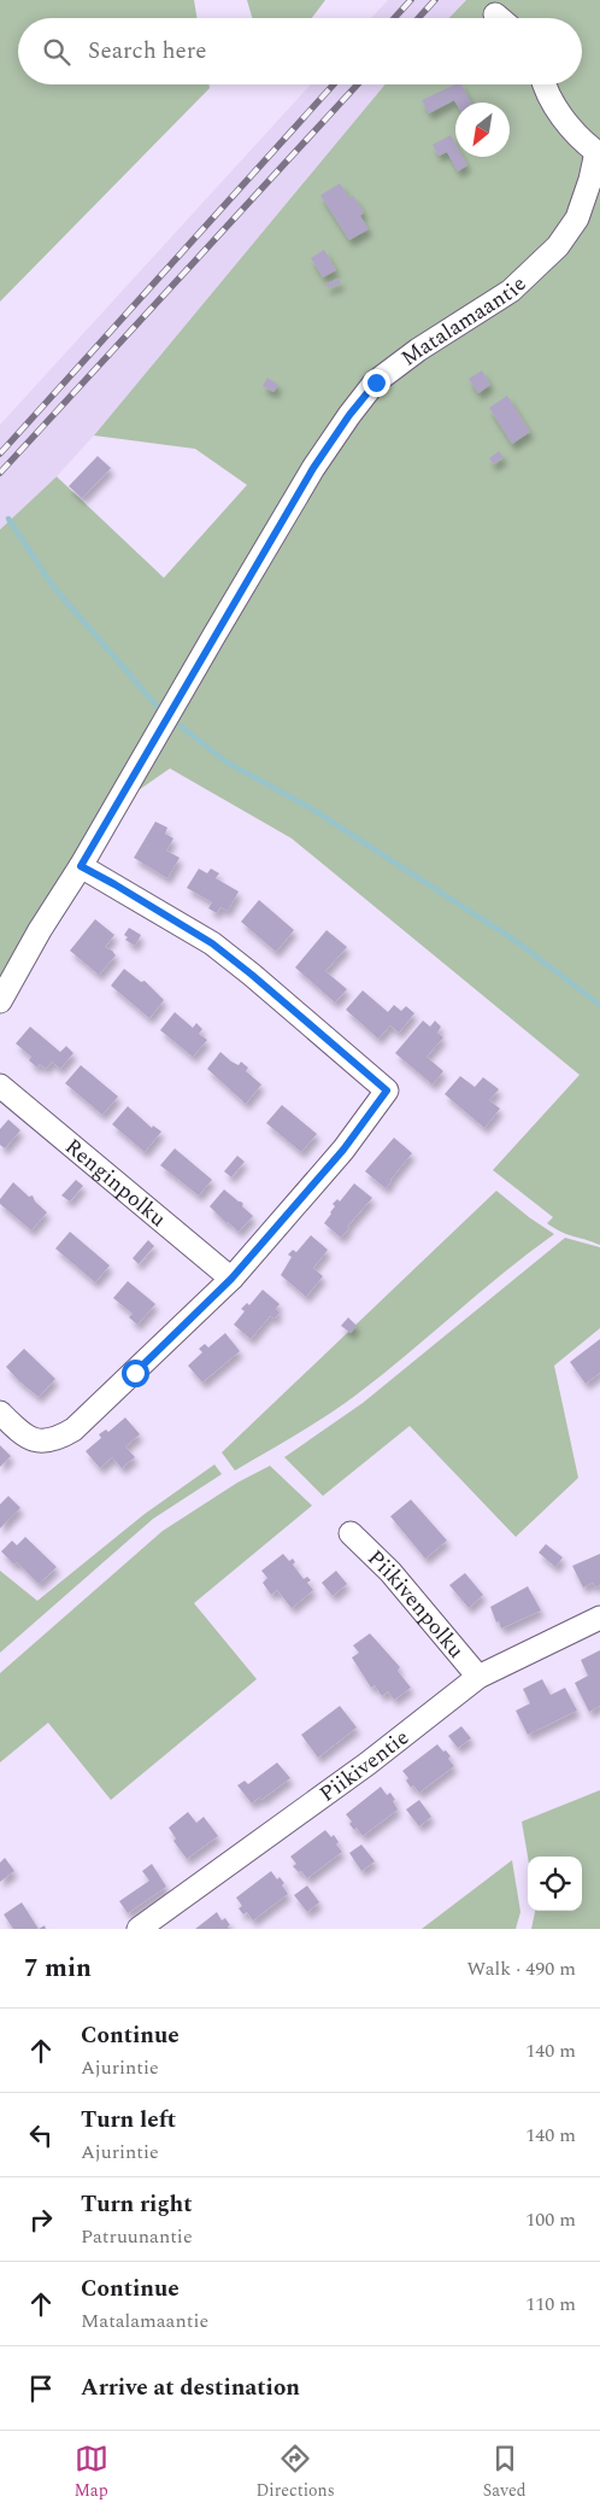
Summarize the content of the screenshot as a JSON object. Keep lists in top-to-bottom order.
{
  "streets": {
    "street": [
      "Matalamaantie",
      "Renginpolku",
      "Piikivenpolku",
      "Piikiventie"
    ]
  },
  "crossings": [
    ["Piikivenpolku", "Piikiventie"]
  ],
  "north": "bottom left",
  "page": {
    "search": "Search here",
    "heading": ["7 min", "Walk · 490 m"],
    "list": [
      ["Continue", "Ajurintie", "140 m"],
      ["Turn left", "Ajurintie", "140 m"],
      ["Turn right", "Patruunantie", "100 m"],
      ["Continue", "Matalamaantie", "110 m"],
      "Arrive at destination"
    ],
    "nav": ["Map", "Directions", "Saved"]
  }
}
